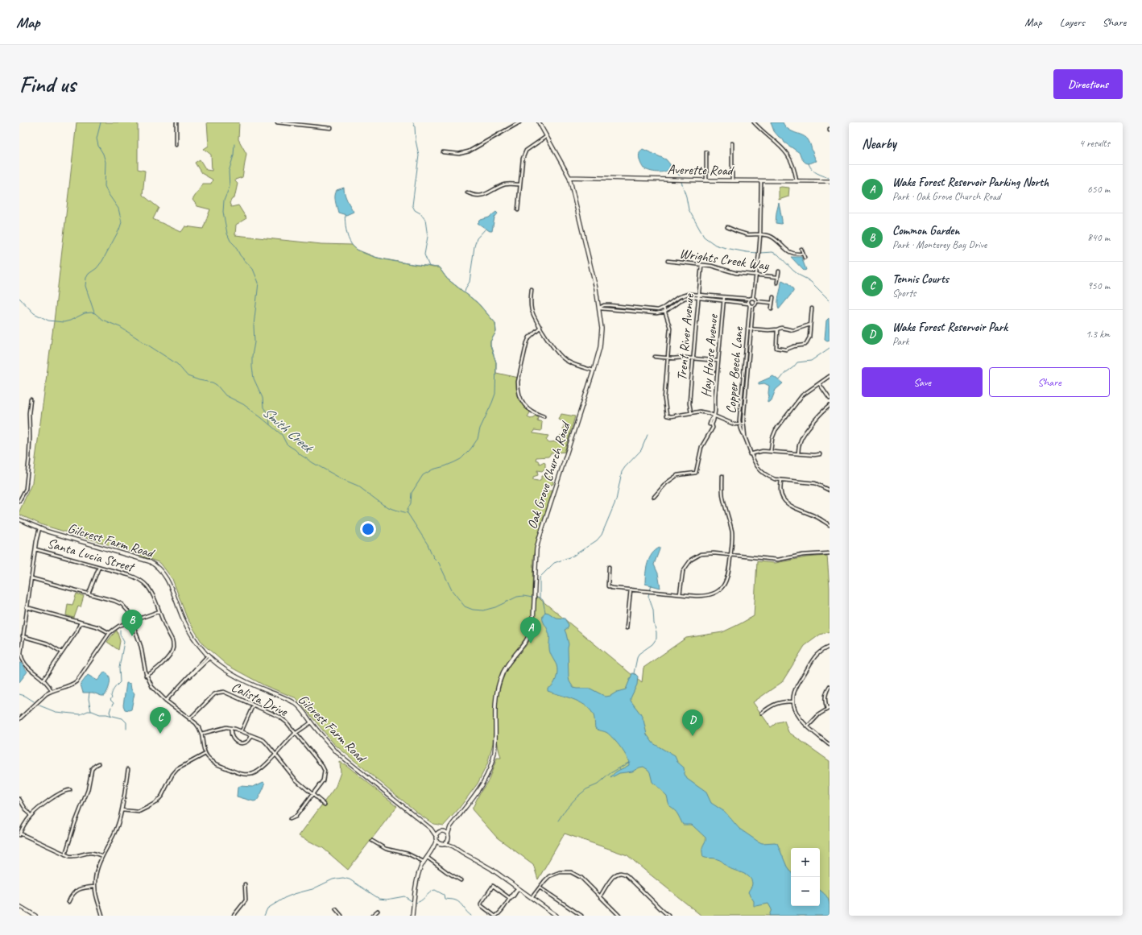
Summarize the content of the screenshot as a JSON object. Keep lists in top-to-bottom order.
{
  "streets": {
    "main road": ["Averette Road", "Oak Grove Church Road", "Gilcrest Farm Road"],
    "street": [
      "Wrights Creek Way",
      "Trent River Avenue",
      "Hay House Avenue",
      "Copper Beech Lane",
      "Santa Lucia Street",
      "Calista Drive"
    ]
  },
  "crossings": [
    ["Averette Road", "Oak Grove Church Road"],
    ["Wrights Creek Way", "Trent River Avenue"],
    ["Oak Grove Church Road", "Gilcrest Farm Road"]
  ],
  "water": ["Smith Creek"],
  "page": {
    "header": "Map",
    "nav": ["Map", "Layers", "Share"],
    "buttons": [
      "Directions",
      ["Save", "Share"]
    ],
    "title": "Find us",
    "heading": ["Nearby", "4 results"],
    "list": [
      {
        "mark": "A",
        "name": "Wake Forest Reservoir Parking North",
        "note": "Park · Oak Grove Church Road",
        "value": "650 m"
      },
      {
        "mark": "B",
        "name": "Common Garden",
        "note": "Park · Monterey Bay Drive",
        "value": "840 m"
      },
      {
        "mark": "C",
        "name": "Tennis Courts",
        "note": "Sports",
        "value": "950 m"
      },
      {
        "mark": "D",
        "name": "Wake Forest Reservoir Park",
        "note": "Park",
        "value": "1.3 km"
      }
    ],
    "pins": [
      "B",
      "A",
      "C",
      "D"
    ],
    "map_buttons": ["+", "−"]
  }
}
